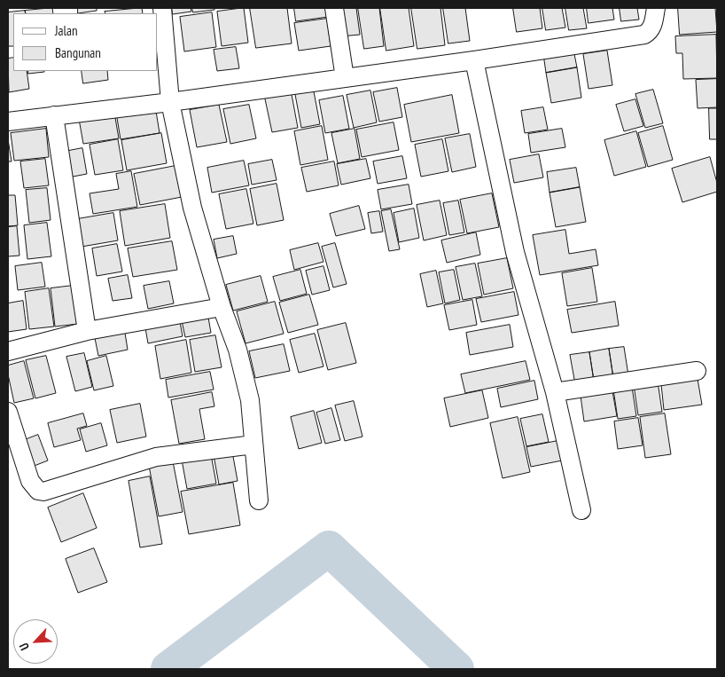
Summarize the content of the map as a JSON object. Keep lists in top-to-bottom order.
{
  "legend": ["Jalan", "Bangunan"],
  "north": "bottom left"
}
